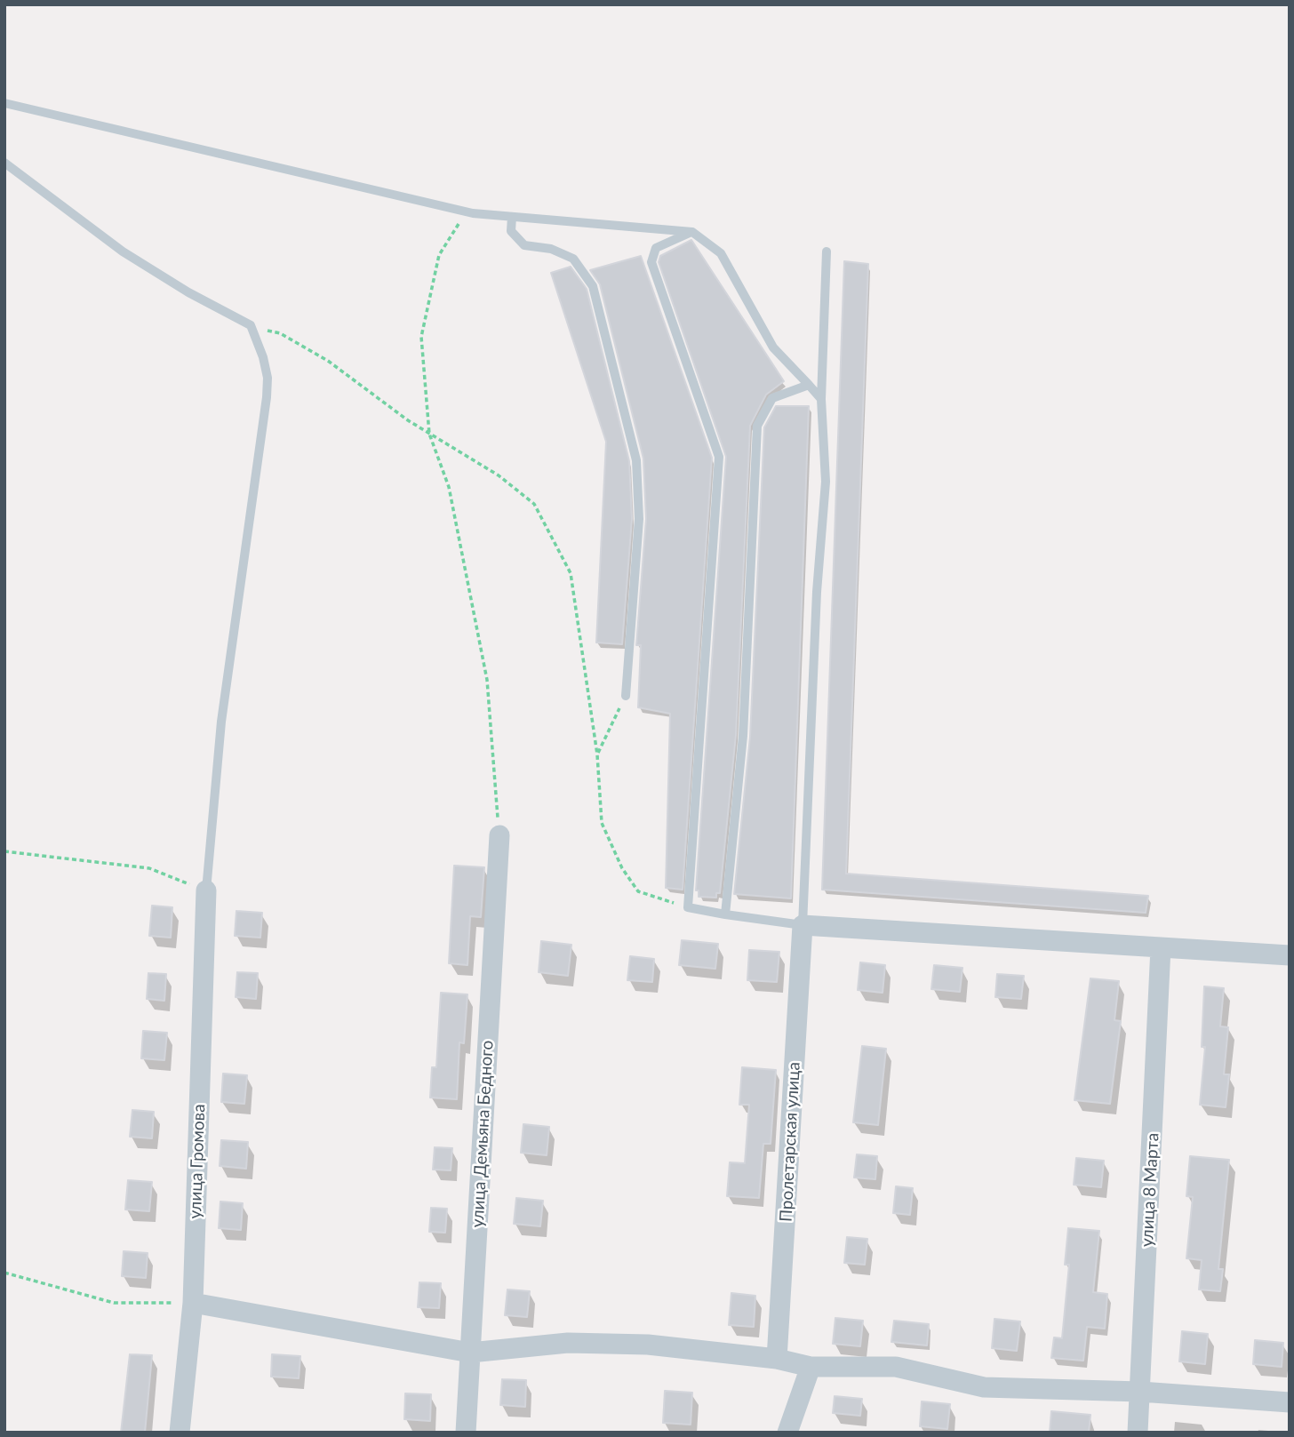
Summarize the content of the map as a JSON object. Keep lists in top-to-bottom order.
{
  "streets": {
    "street": [
      "улица Демьяна Бедного",
      "Пролетарская улица",
      "улица Громова",
      "улица 8 Марта"
    ]
  }
}
